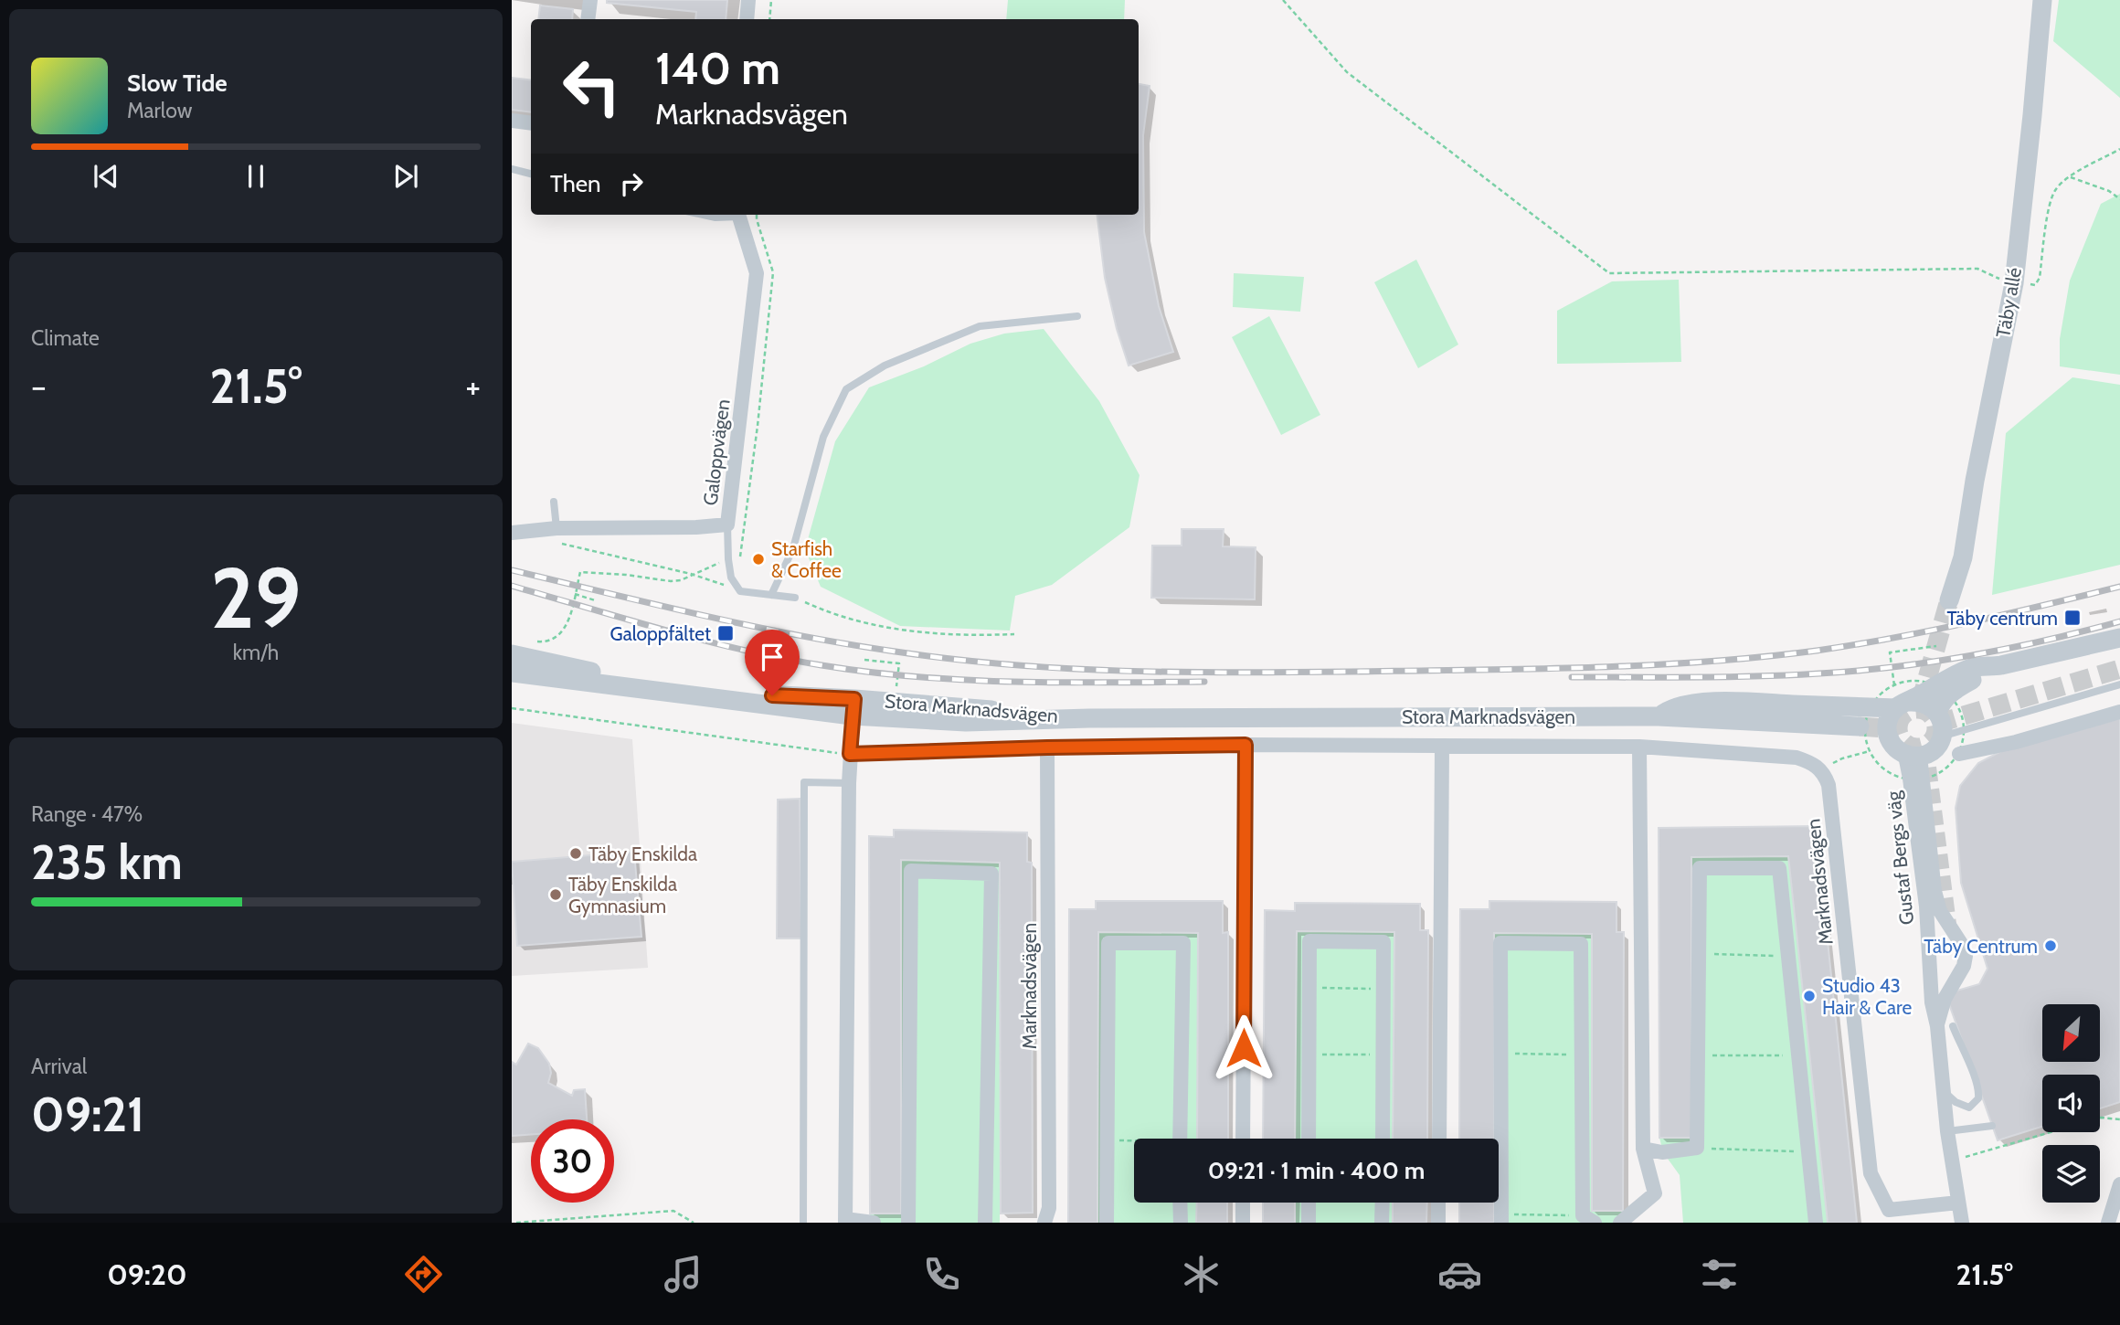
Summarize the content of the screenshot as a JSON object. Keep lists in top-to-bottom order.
{
  "streets": {
    "street": [
      "Täby allé",
      "Galoppvägen",
      "Stora Marknadsvägen",
      "Gustaf Bergs väg",
      "Marknadsvägen"
    ]
  },
  "crossings": [
    ["Stora Marknadsvägen", "Gustaf Bergs väg"],
    ["Gustaf Bergs väg", "Marknadsvägen"]
  ],
  "places": {
    "other": [
      "Starfish & Coffee",
      "Täby Enskilda",
      "Täby Enskilda Gymnasium",
      "Täby Centrum",
      "Studio 43 Hair & Care"
    ],
    "transit": ["Täby centrum", "Galoppfältet"]
  },
  "north": "bottom left",
  "page": {
    "turn": ["140 m", "Marknadsvägen"],
    "song": ["Slow Tide", "Marlow"],
    "then": "Then",
    "tile": [
      "Climate",
      ["29", "km/h"],
      ["Range · 47%", "235 km"],
      ["Arrival", "09:21"]
    ],
    "heat": ["−", "21.5°", "+"],
    "limit": "30",
    "trip": "09:21 · 1 min · 400 m",
    "tabs": ["09:20", "21.5°"]
  }
}
